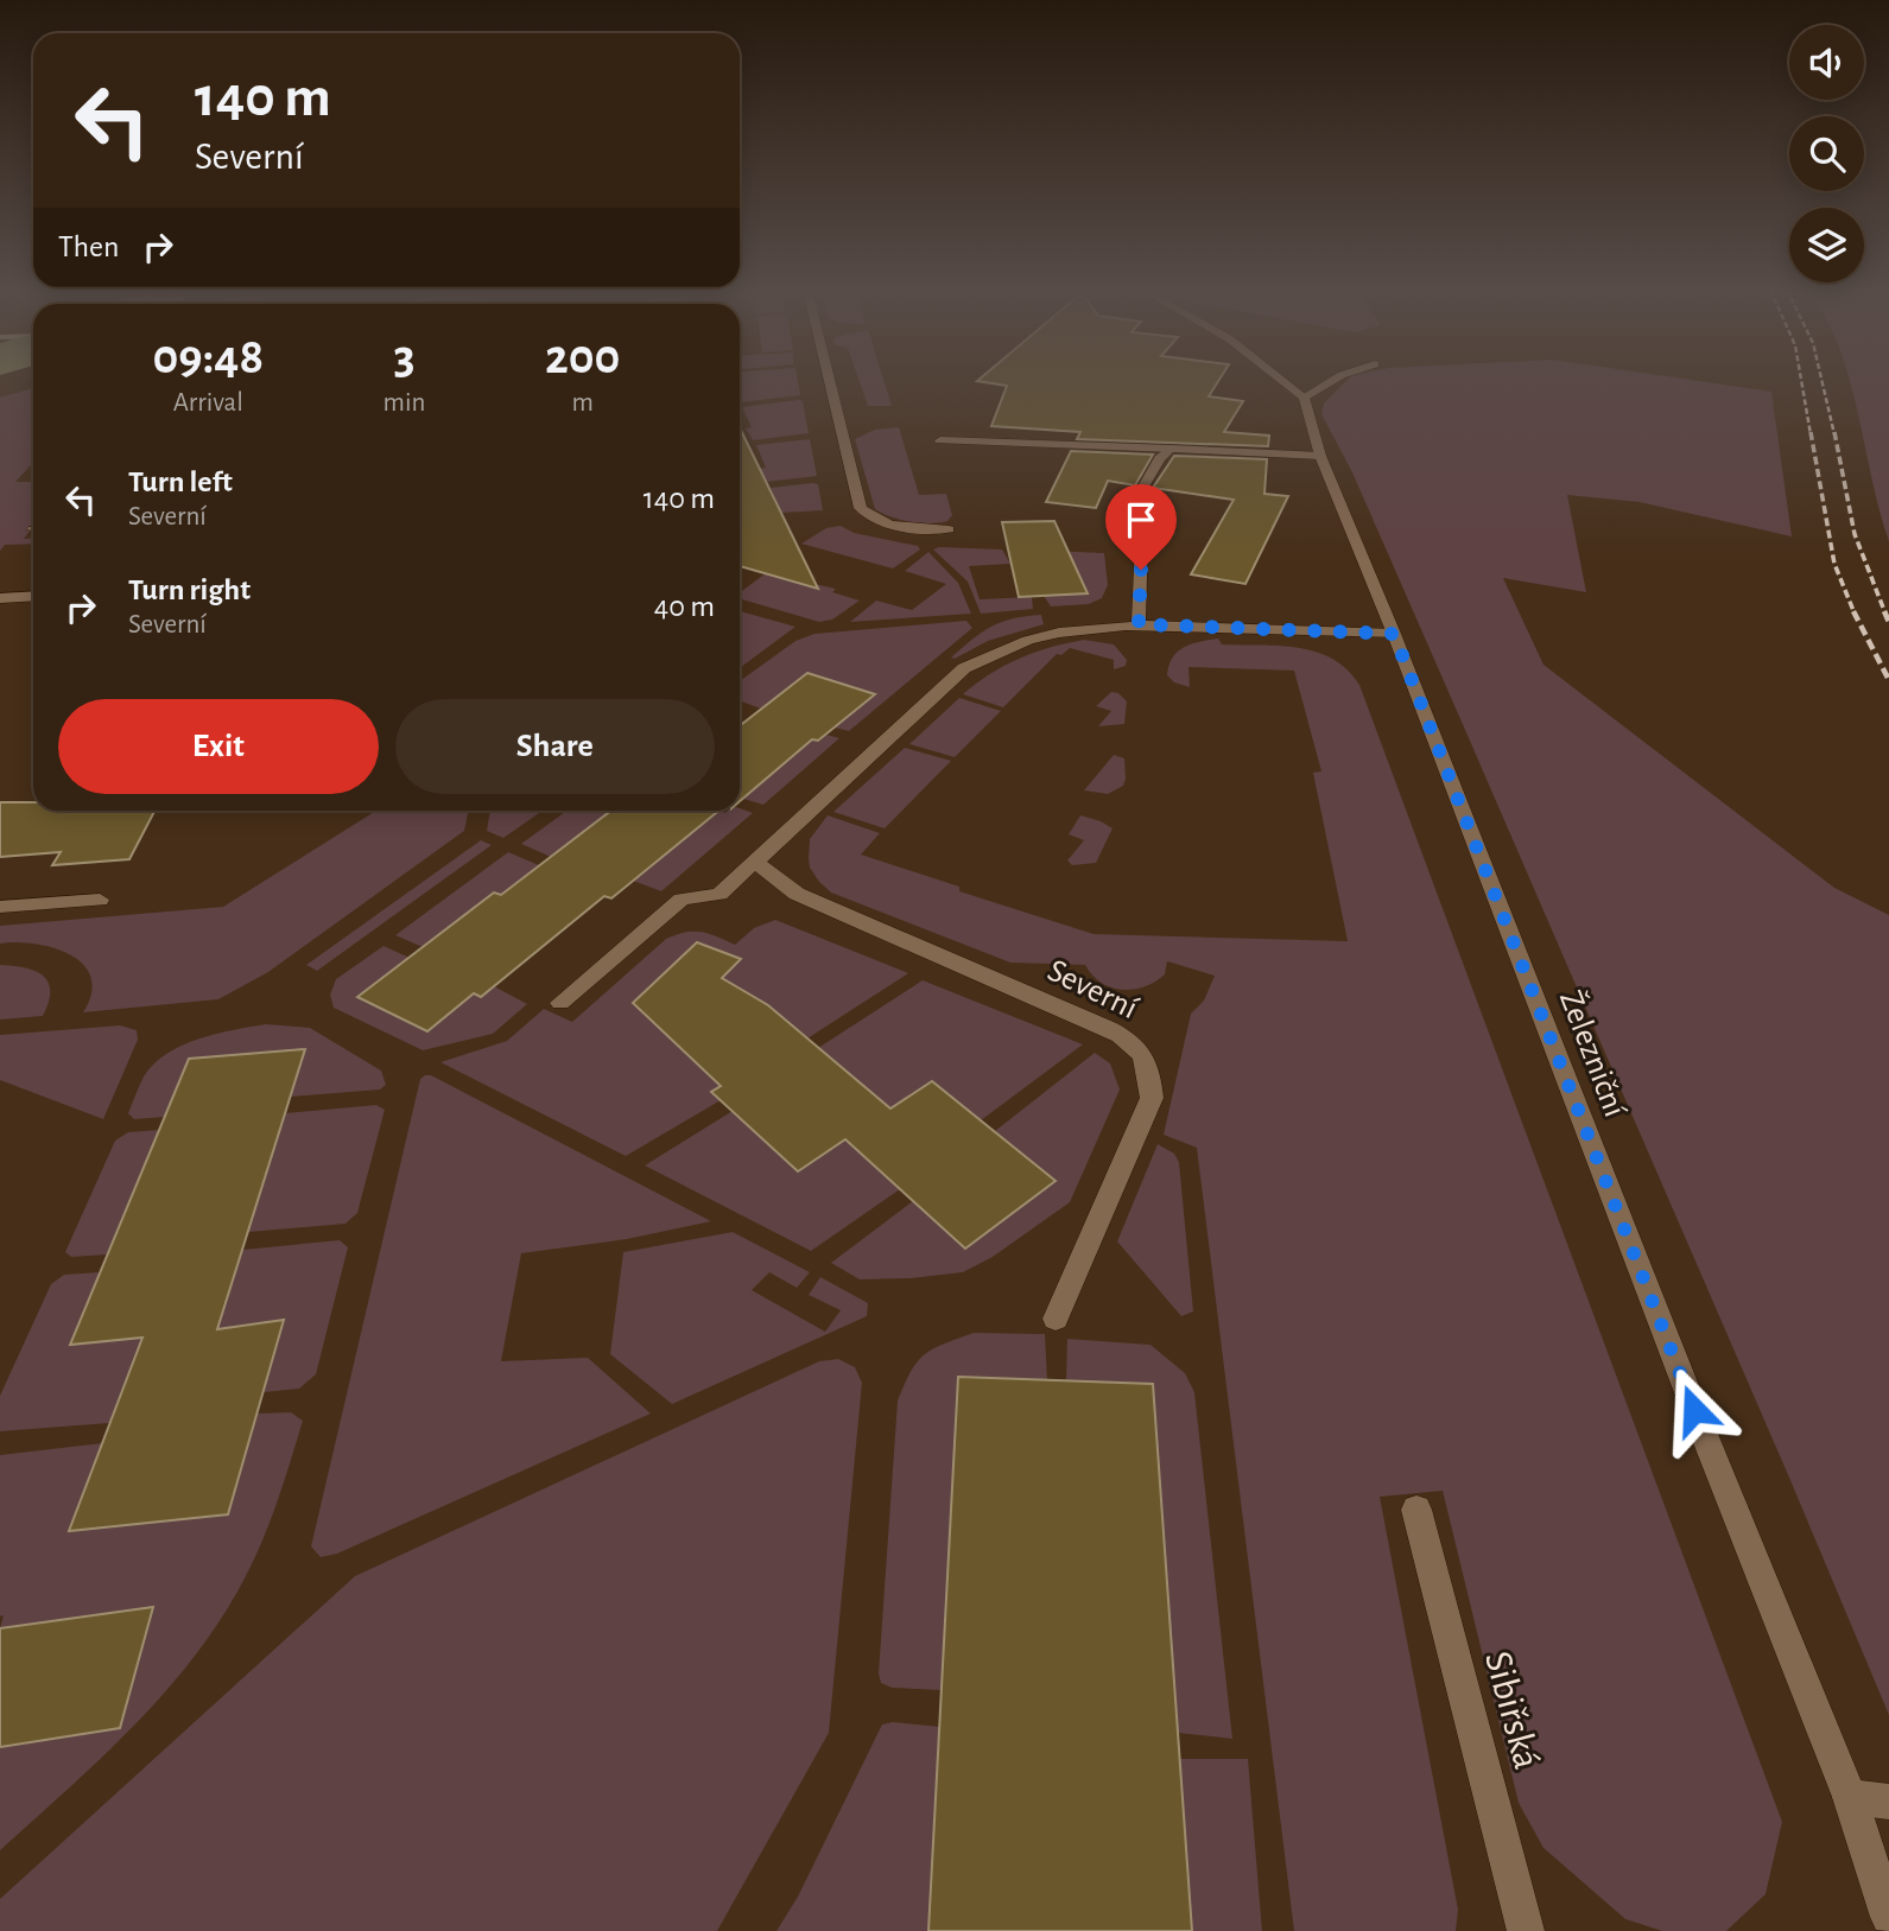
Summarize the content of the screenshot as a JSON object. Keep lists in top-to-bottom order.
{
  "streets": {
    "street": ["Severní", "Železniční", "Sibiřská"]
  },
  "page": {
    "turn": ["140 m", "Severní"],
    "then": "Then",
    "eta": [
      "09:48",
      "Arrival",
      "3",
      "min",
      "200",
      "m"
    ],
    "list": [
      {
        "name": "Turn left",
        "note": "Severní",
        "value": "140 m"
      },
      {
        "name": "Turn right",
        "note": "Severní",
        "value": "40 m"
      }
    ],
    "buttons": ["Exit", "Share"]
  }
}
